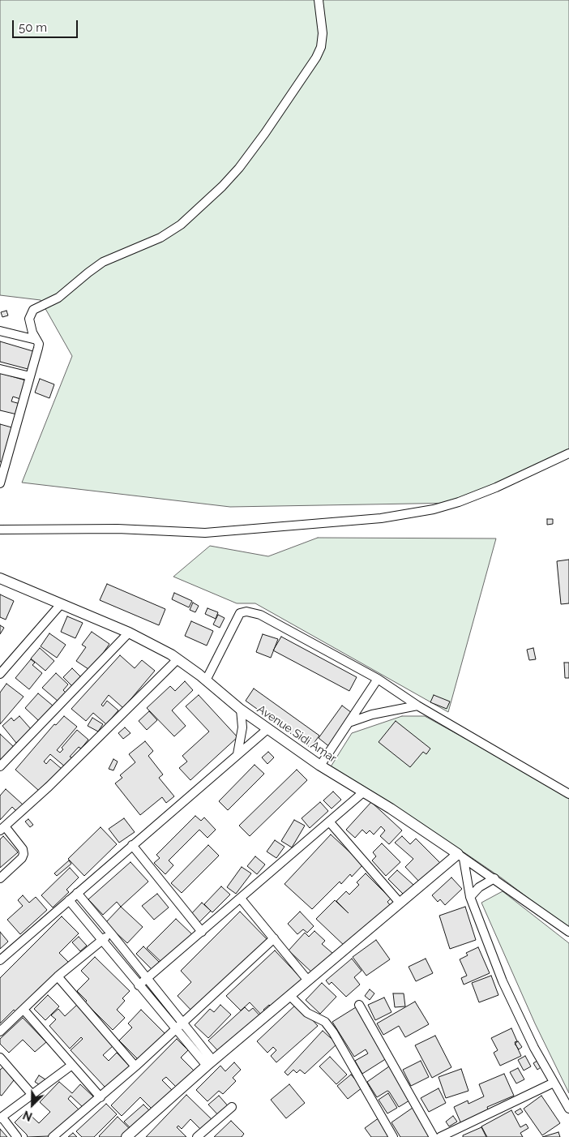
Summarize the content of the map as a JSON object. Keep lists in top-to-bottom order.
{
  "streets": {
    "street": ["Avenue Sidi Amar"]
  },
  "scale_bar": "50 m",
  "north": "bottom left"
}
